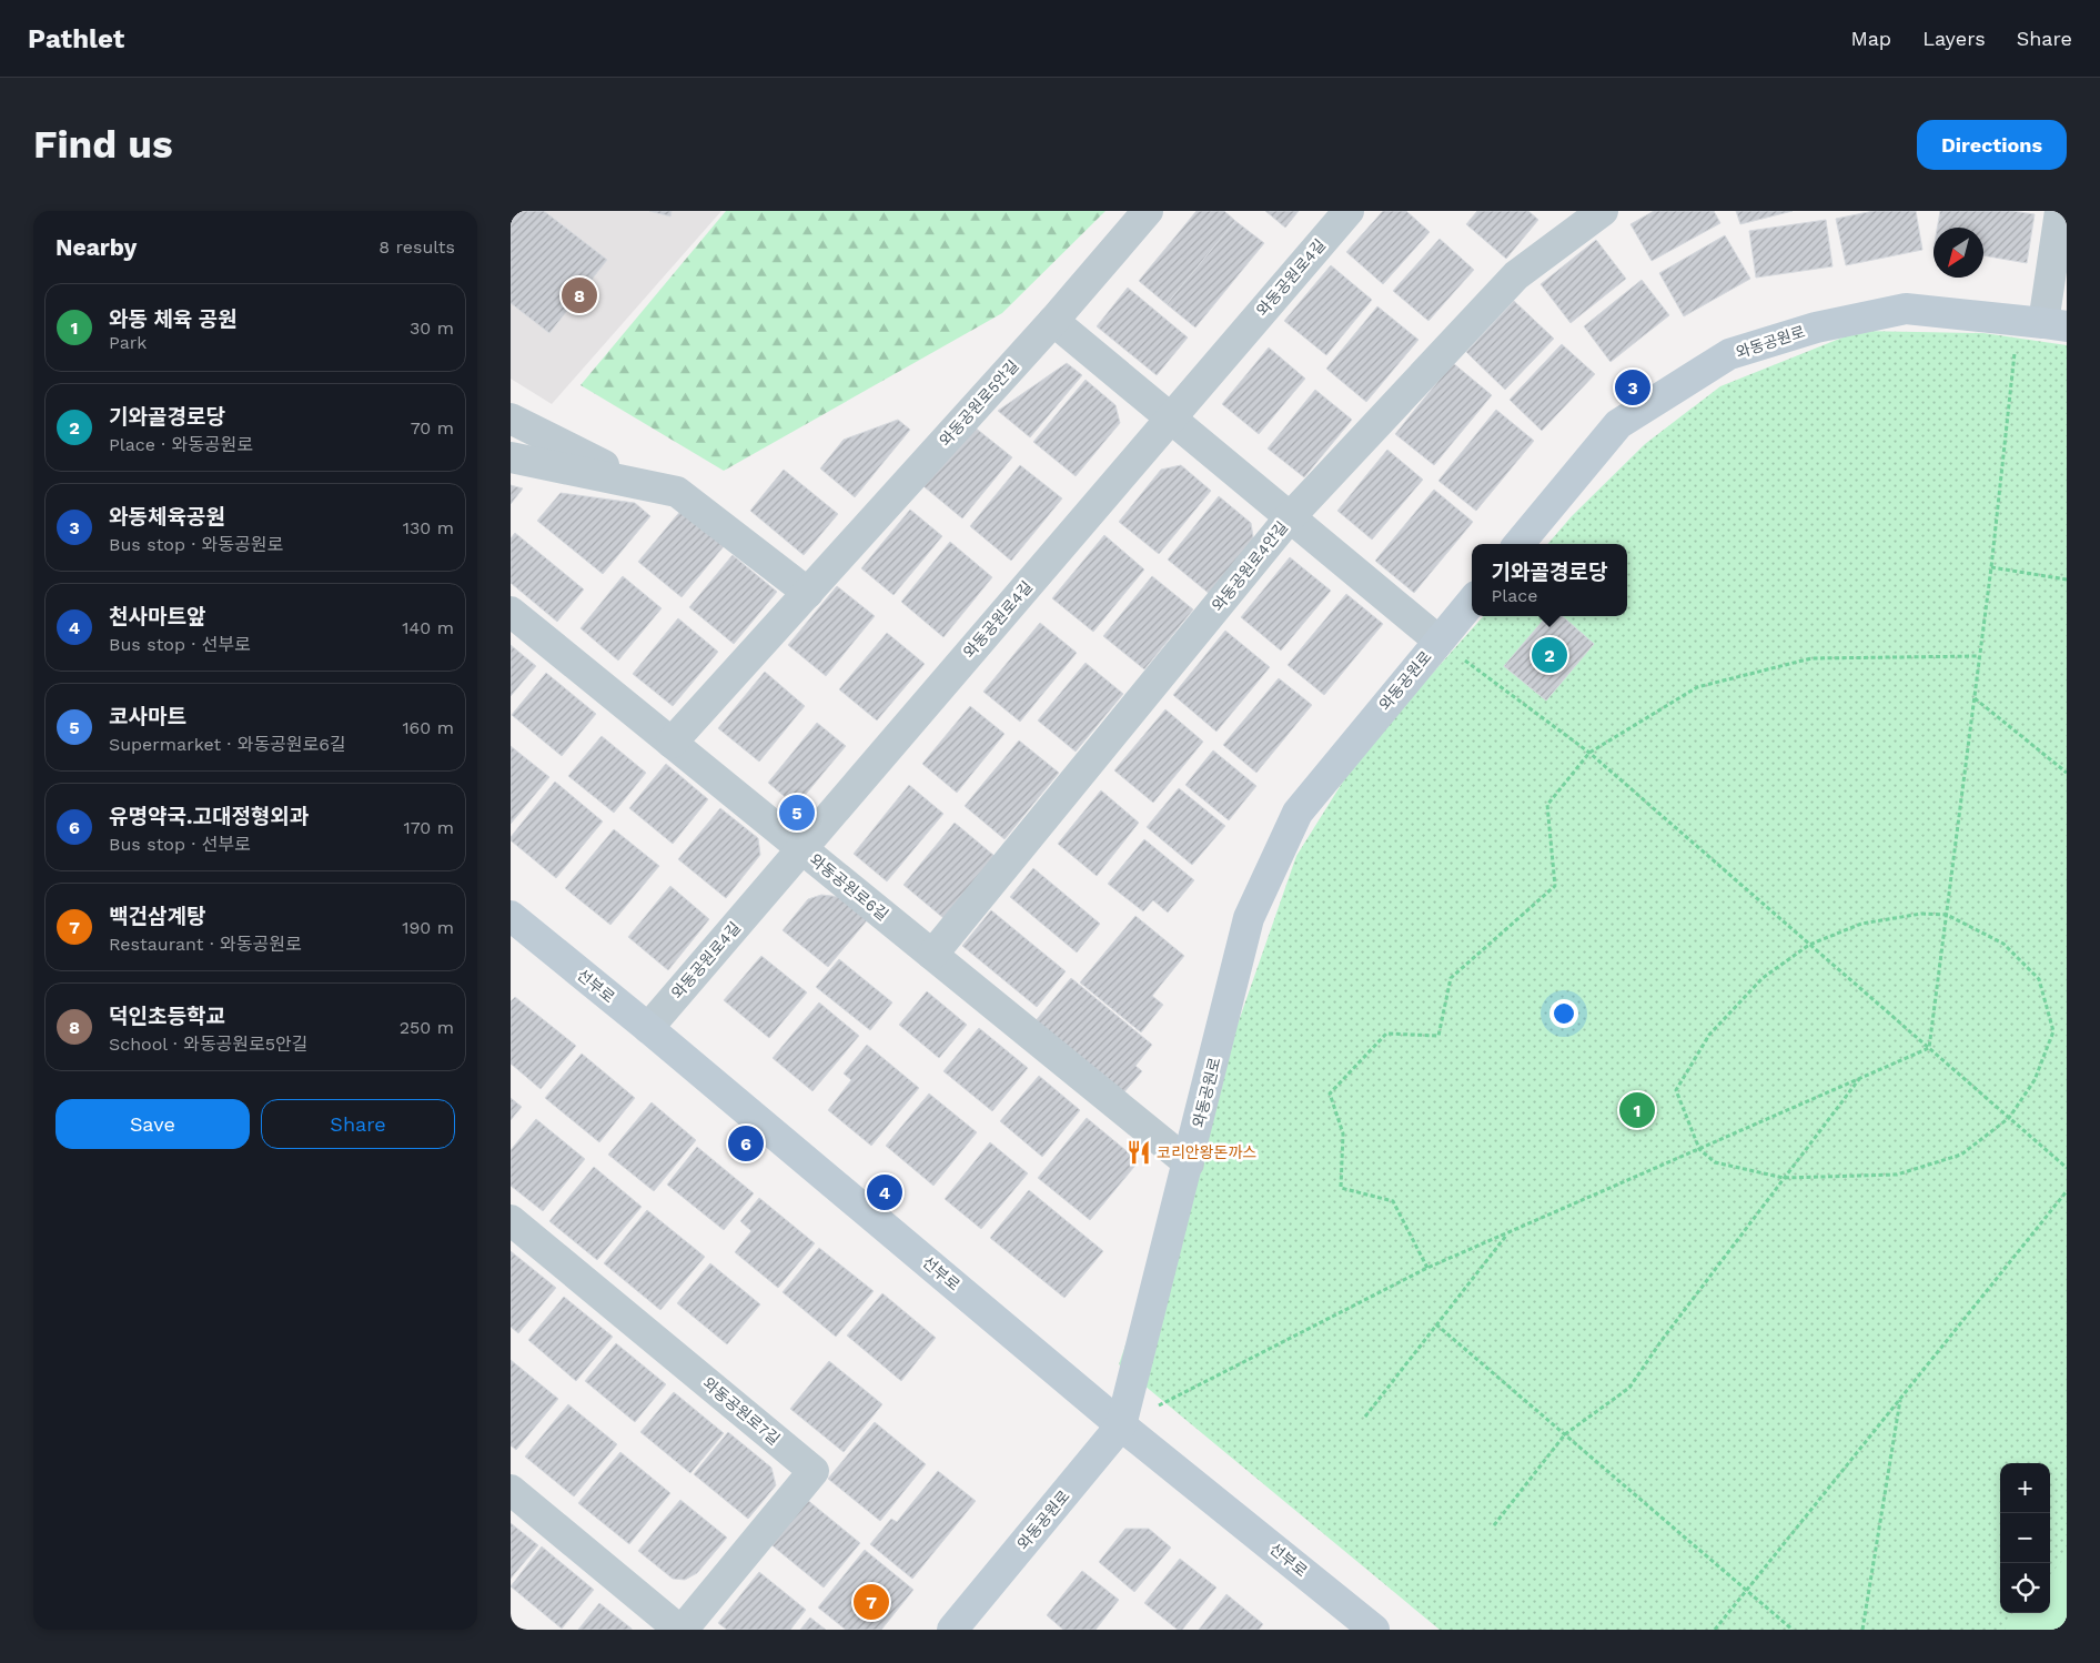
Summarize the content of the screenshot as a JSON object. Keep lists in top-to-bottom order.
{
  "streets": {
    "street": [
      "와동공원로4길",
      "와동공원로",
      "와동공원로5안길",
      "와동공원로4안길",
      "와동공원로6길",
      "선부로",
      "와동공원로7길"
    ]
  },
  "crossings": [
    ["와동공원로4길", "와동공원로6길"],
    ["와동공원로4길", "선부로"],
    ["와동공원로", "와동공원로6길"],
    ["와동공원로", "선부로"],
    ["와동공원로5안길", "와동공원로6길"],
    ["와동공원로4안길", "와동공원로6길"]
  ],
  "places": {
    "restaurant": ["코리안왕돈까스"]
  },
  "north": "bottom left",
  "page": {
    "header": "Pathlet",
    "nav": ["Map", "Layers", "Share"],
    "buttons": [
      "Directions",
      ["Save", "Share"]
    ],
    "title": "Find us",
    "heading": ["Nearby", "8 results"],
    "pins": [
      "8",
      "3",
      "2",
      "5",
      "1",
      "6",
      "4",
      "7"
    ],
    "list": [
      {
        "mark": "1",
        "name": "와동 체육 공원",
        "note": "Park",
        "value": "30 m"
      },
      {
        "mark": "2",
        "name": "기와골경로당",
        "note": "Place · 와동공원로",
        "value": "70 m"
      },
      {
        "mark": "3",
        "name": "와동체육공원",
        "note": "Bus stop · 와동공원로",
        "value": "130 m"
      },
      {
        "mark": "4",
        "name": "천사마트앞",
        "note": "Bus stop · 선부로",
        "value": "140 m"
      },
      {
        "mark": "5",
        "name": "코사마트",
        "note": "Supermarket · 와동공원로6길",
        "value": "160 m"
      },
      {
        "mark": "6",
        "name": "유명약국.고대정형외과",
        "note": "Bus stop · 선부로",
        "value": "170 m"
      },
      {
        "mark": "7",
        "name": "백건삼계탕",
        "note": "Restaurant · 와동공원로",
        "value": "190 m"
      },
      {
        "mark": "8",
        "name": "덕인초등학교",
        "note": "School · 와동공원로5안길",
        "value": "250 m"
      }
    ],
    "popup": ["기와골경로당", "Place"],
    "map_buttons": ["+", "−"]
  }
}
